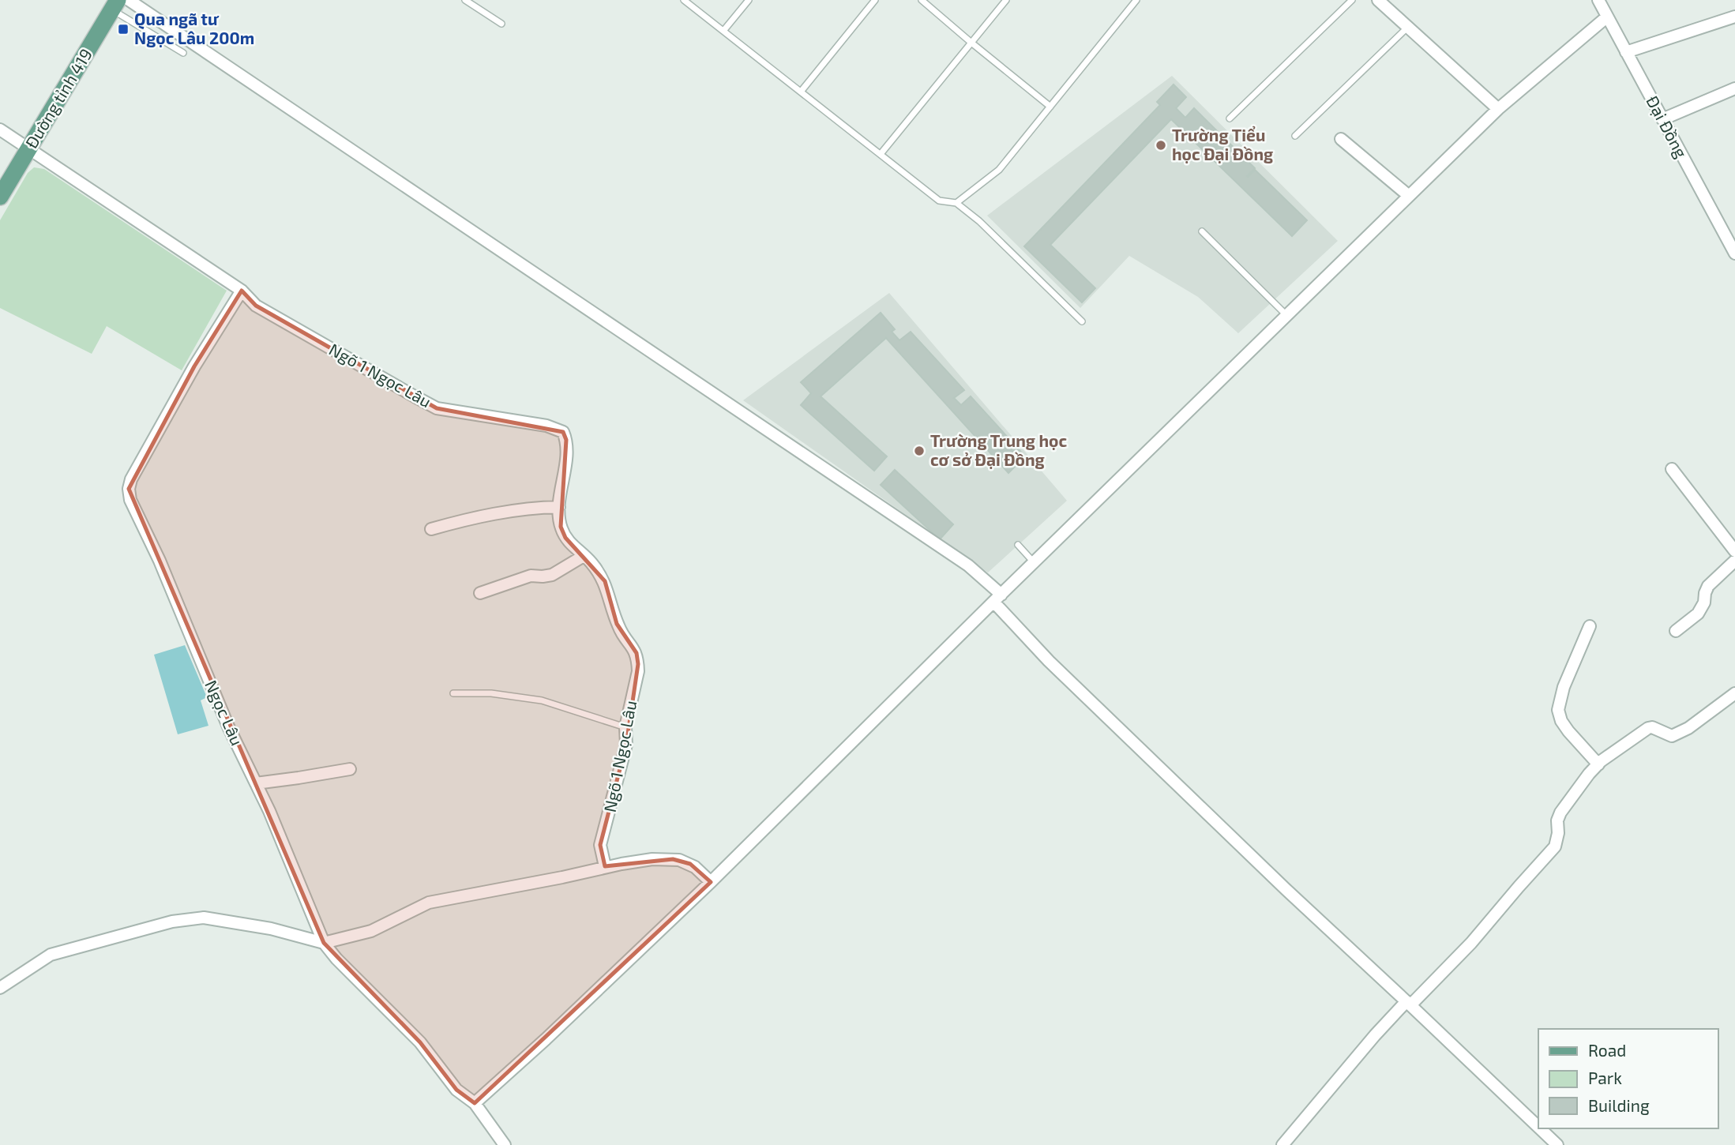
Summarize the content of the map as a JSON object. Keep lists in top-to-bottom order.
{
  "streets": {
    "main road": ["Đường tỉnh 419"],
    "street": ["Đại Đồng", "Ngõ 1 Ngọc Lâu", "Ngọc Lâu"]
  },
  "crossings": [
    ["Ngõ 1 Ngọc Lâu", "Ngọc Lâu"]
  ],
  "places": {
    "transit": ["Qua ngã tư Ngọc Lâu 200m"],
    "other": ["Trường Tiểu học Đại Đồng", "Trường Trung học cơ sở Đại Đồng"]
  },
  "legend": ["Road", "Park", "Building"]
}
